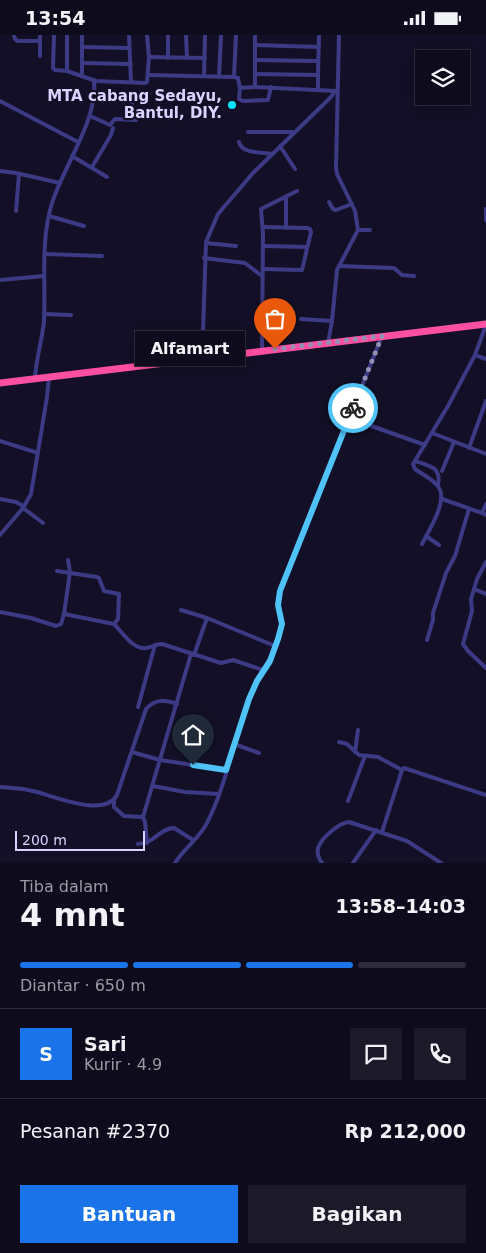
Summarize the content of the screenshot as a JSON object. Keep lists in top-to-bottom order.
{
  "places": ["MTA cabang Sedayu, Bantul, DIY.", "Alfamart"],
  "scale_bar": "200 m",
  "page": {
    "status": "13:54",
    "bubble": "Alfamart",
    "scale": "200 m",
    "heading": ["4 mnt", "Tiba dalam", "13:58–14:03"],
    "panel": [
      "Sari",
      "Kurir · 4.9",
      "Pesanan #2370",
      "Rp 212,000"
    ],
    "bar": "Diantar · 650 m",
    "round": "S",
    "buttons": ["Bantuan", "Bagikan"]
  }
}
